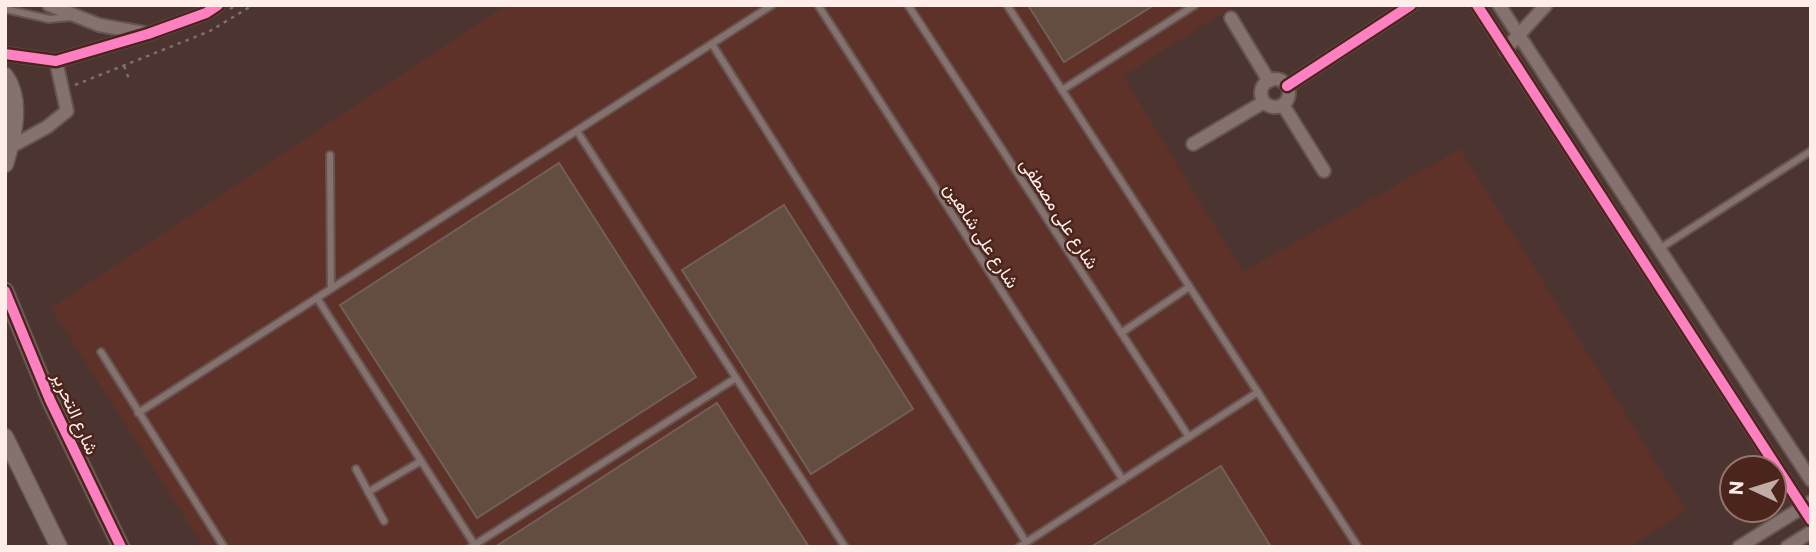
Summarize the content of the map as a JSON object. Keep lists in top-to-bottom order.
{
  "streets": {
    "street": ["شارع التحرير"],
    "lane": ["شارع على مصطفى", "شارع على شاهين"]
  },
  "north": "left"
}
